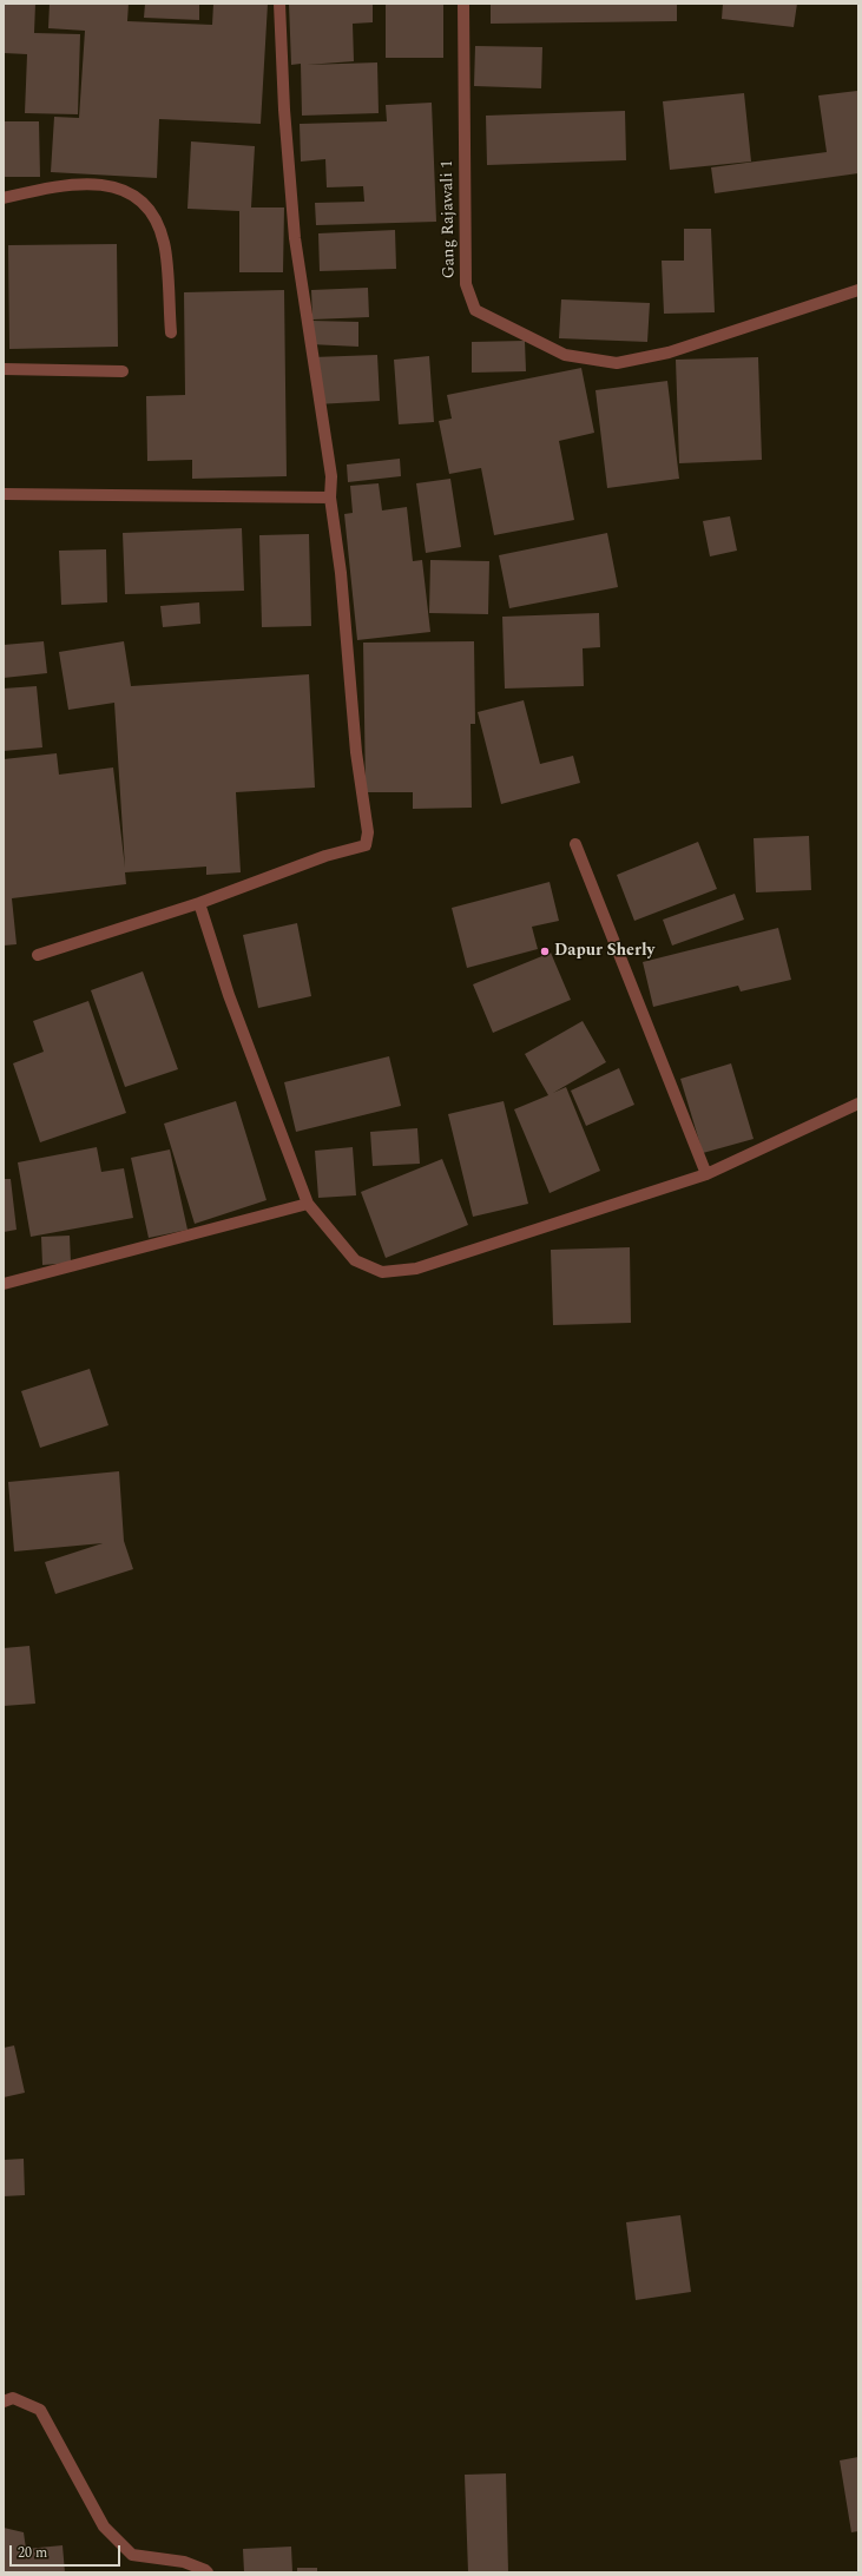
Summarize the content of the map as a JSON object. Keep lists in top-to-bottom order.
{
  "streets": {
    "street": ["Gang Rajawali 1"]
  },
  "places": ["Dapur Sherly"],
  "scale_bar": "20 m"
}
